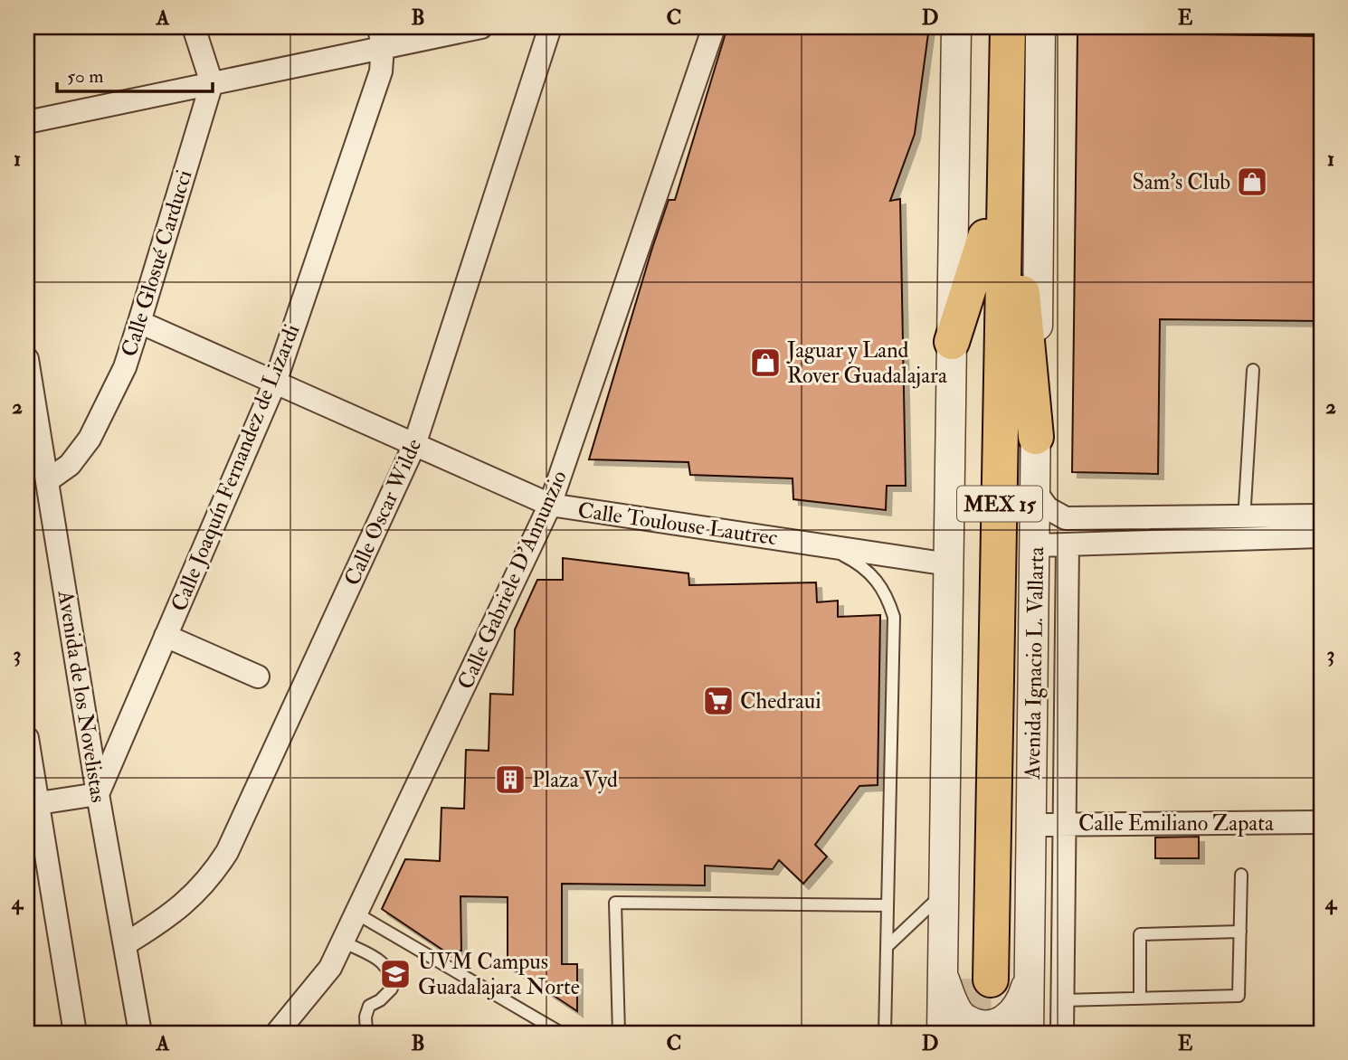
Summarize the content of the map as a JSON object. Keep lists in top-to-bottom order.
{
  "streets": {
    "highway": ["MEX 15", "Avenida Ignacio L. Vallarta"],
    "street": [
      "Calle Glosué Carducci",
      "Calle Joaquín Fernandez de Lizardi",
      "Calle Oscar Wilde",
      "Calle Toulouse Lautrec",
      "Calle Gabriele D'Annunzio",
      "Avenida de los Novelistas",
      "Calle Emiliano Zapata"
    ]
  },
  "crossings": [
    ["Calle Glosué Carducci", "Calle Toulouse Lautrec"],
    ["Calle Glosué Carducci", "Avenida de los Novelistas"],
    ["Calle Joaquín Fernandez de Lizardi", "Calle Toulouse Lautrec"],
    ["Calle Joaquín Fernandez de Lizardi", "Avenida de los Novelistas"],
    ["Calle Oscar Wilde", "Calle Toulouse Lautrec"],
    ["Calle Oscar Wilde", "Avenida de los Novelistas"],
    ["Calle Toulouse Lautrec", "Calle Gabriele D'Annunzio"],
    ["Calle Toulouse Lautrec", "Avenida Ignacio L. Vallarta"],
    ["Avenida Ignacio L. Vallarta", "Calle Emiliano Zapata"]
  ],
  "places": {
    "shop": ["Sam's Club", "Jaguar y Land Rover Guadalajara"],
    "supermarket": ["Chedraui"],
    "building": ["Plaza Vyd"],
    "school or university": ["UVM Campus Guadalajara Norte"]
  },
  "scale_bar": "50 m",
  "grid": {
    "columns": [
      "A",
      "B",
      "C",
      "D",
      "E"
    ],
    "rows": [
      "1",
      "2",
      "3",
      "4"
    ]
  }
}
